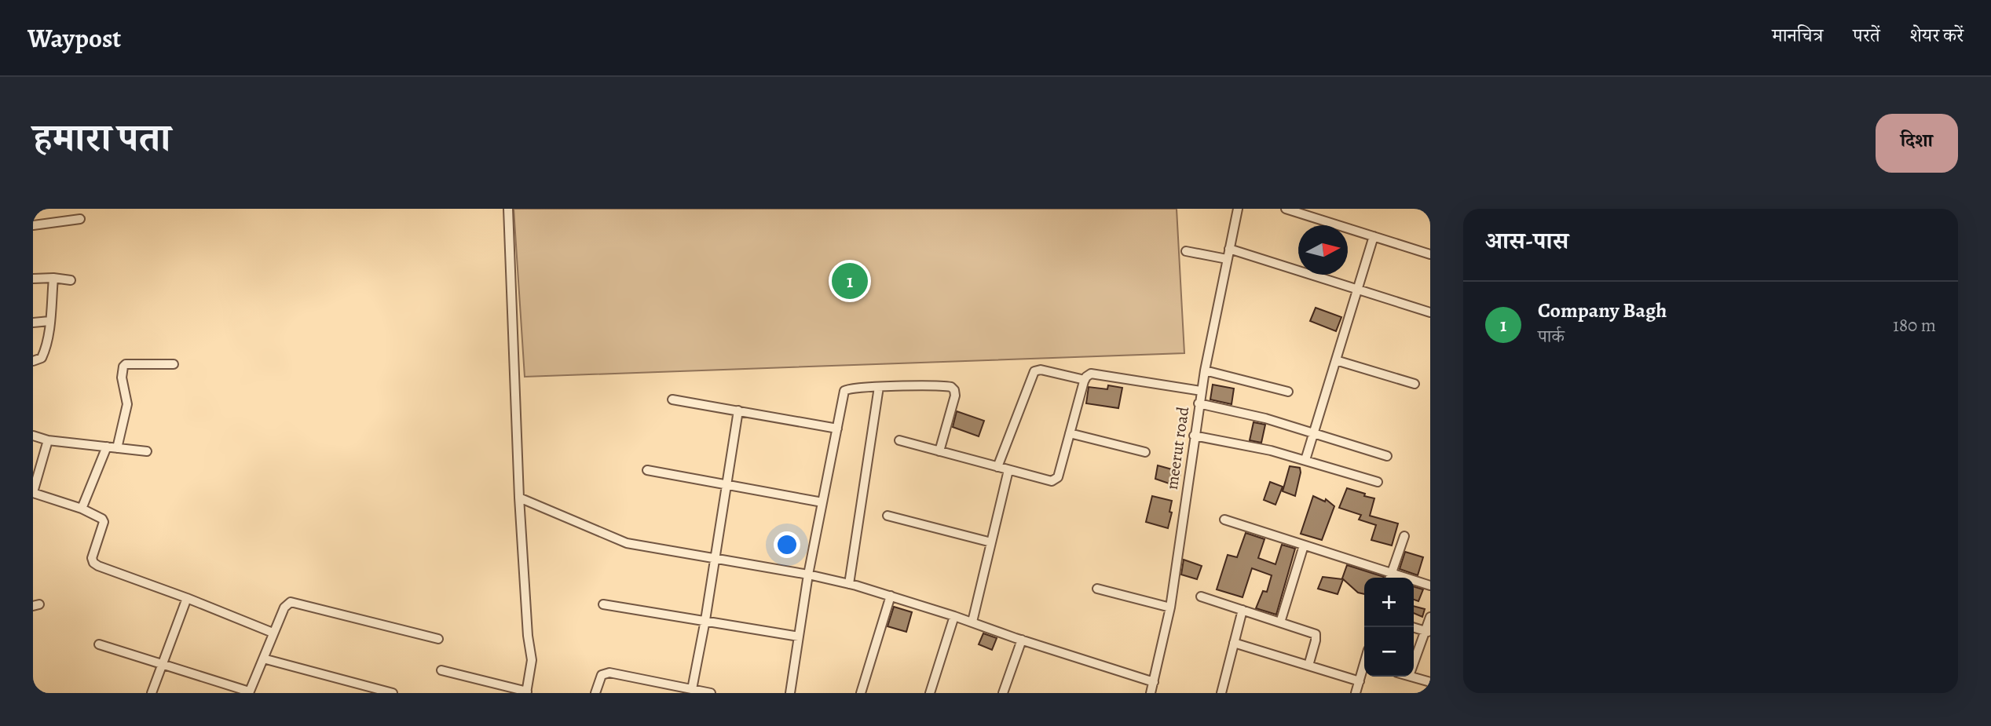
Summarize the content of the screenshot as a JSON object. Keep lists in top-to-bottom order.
{
  "streets": {
    "street": ["meerut road"]
  },
  "north": "right",
  "page": {
    "header": "Waypost",
    "nav": ["मानचित्र", "परतें", "शेयर करें"],
    "title": "हमारा पता",
    "buttons": "दिशा",
    "heading": "आस-पास",
    "pins": "1",
    "list": [
      {
        "mark": "1",
        "name": "Company Bagh",
        "note": "पार्क",
        "value": "180 m"
      }
    ],
    "map_buttons": ["+", "−"]
  }
}
